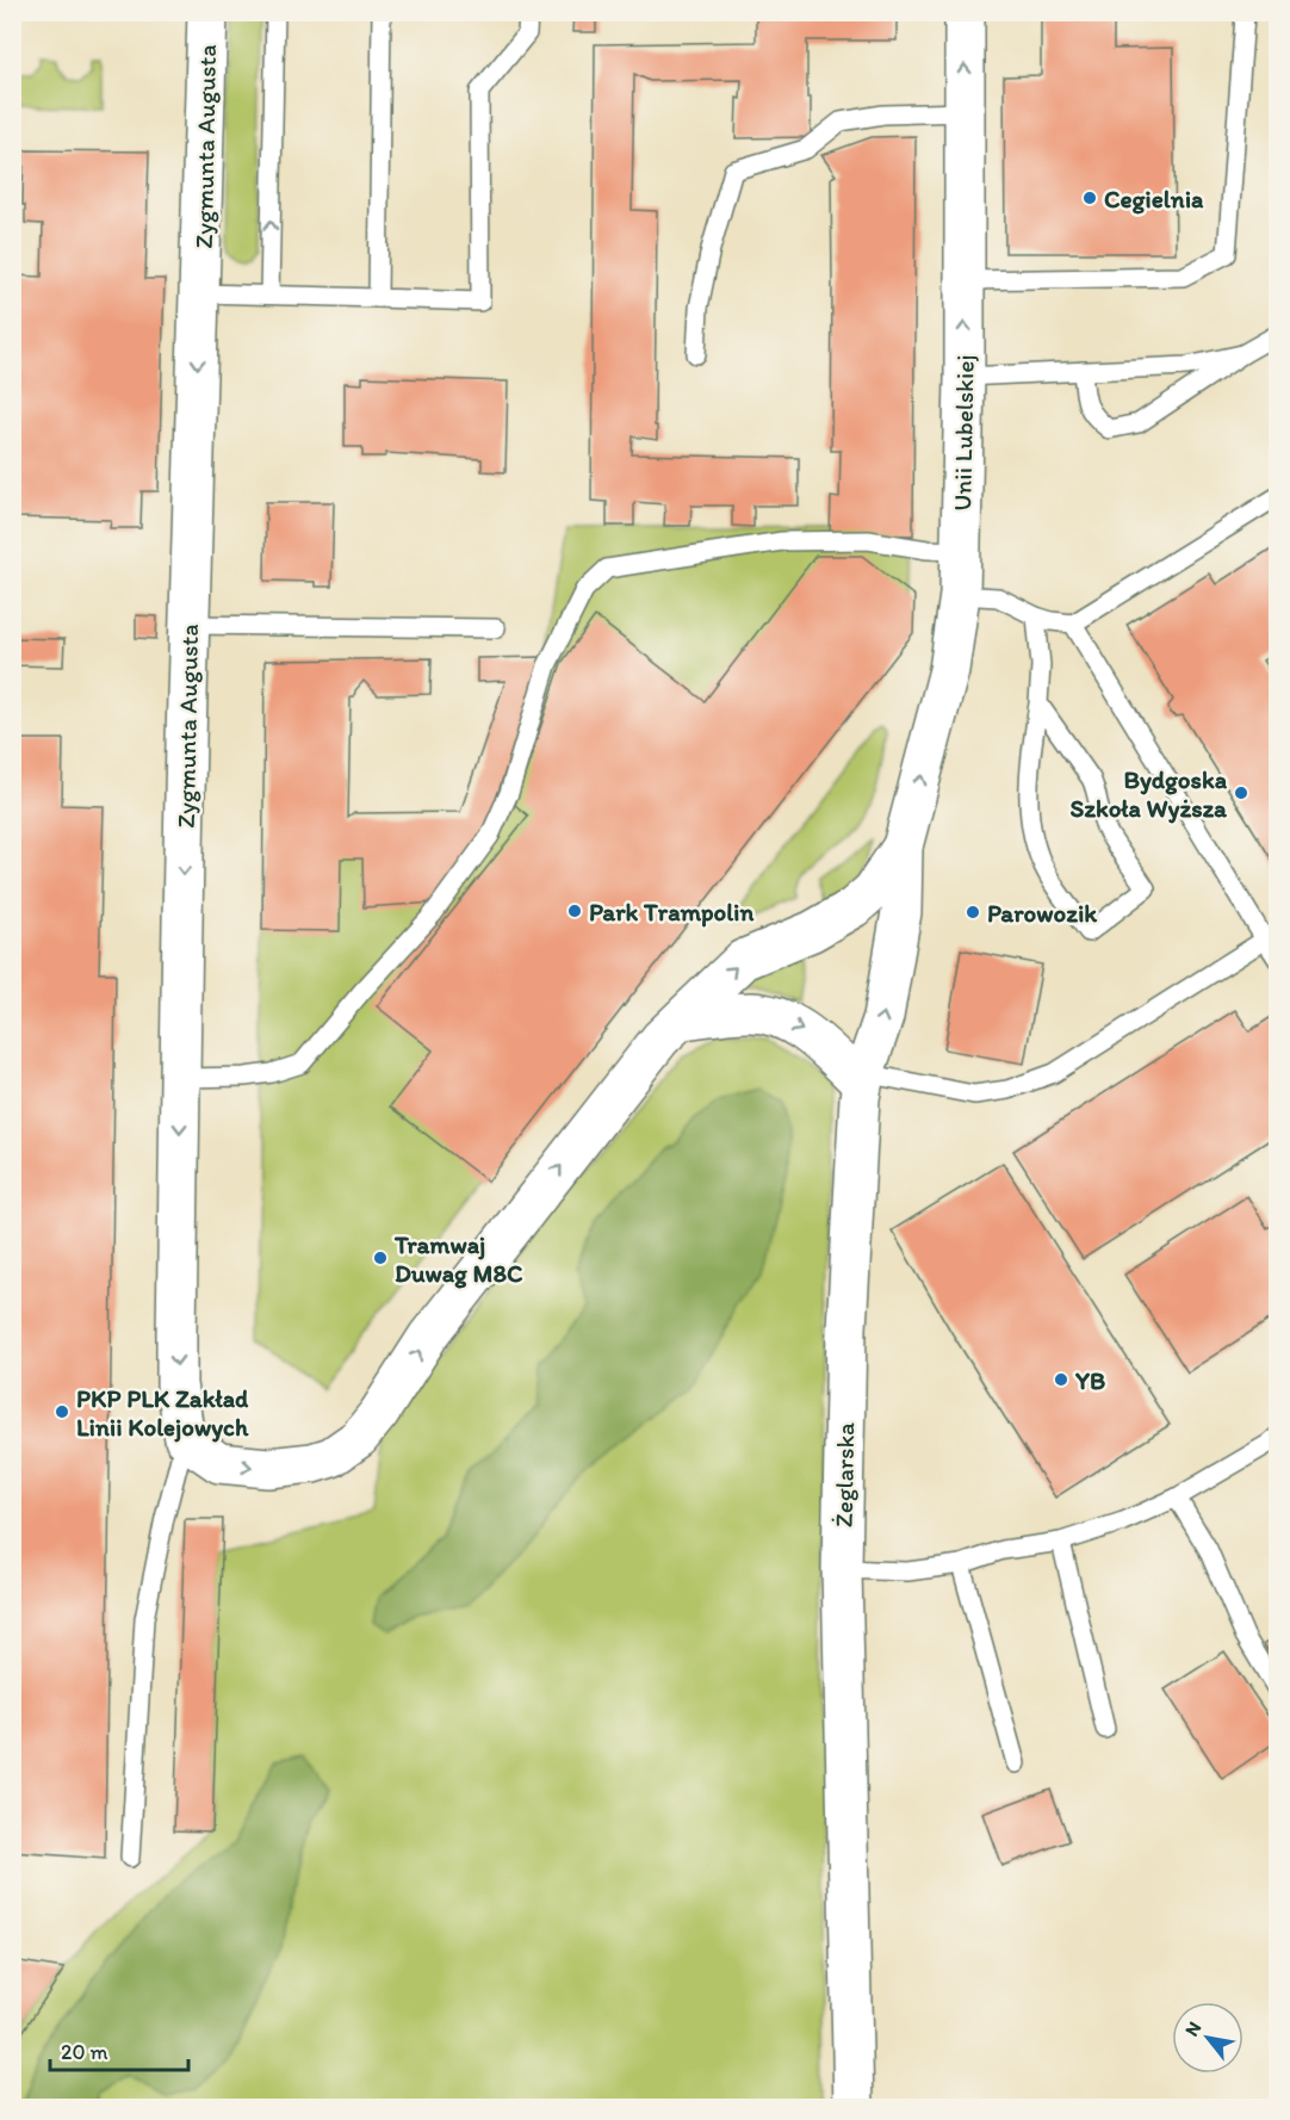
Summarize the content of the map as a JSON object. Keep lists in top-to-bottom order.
{
  "streets": {
    "street": ["Zygmunta Augusta", "Unii Lubelskiej", "Żeglarska"]
  },
  "crossings": [
    ["Unii Lubelskiej", "Żeglarska"]
  ],
  "one_way": ["Zygmunta Augusta", "Unii Lubelskiej"],
  "places": [
    "Cegielnia",
    "Bydgoska Szkoła Wyższa",
    "Park Trampolin",
    "Parowozik",
    "Tramwaj Duwag M8C",
    "YB",
    "PKP PLK Zakład Linii Kolejowych"
  ],
  "scale_bar": "20 m",
  "north": "top left"
}
